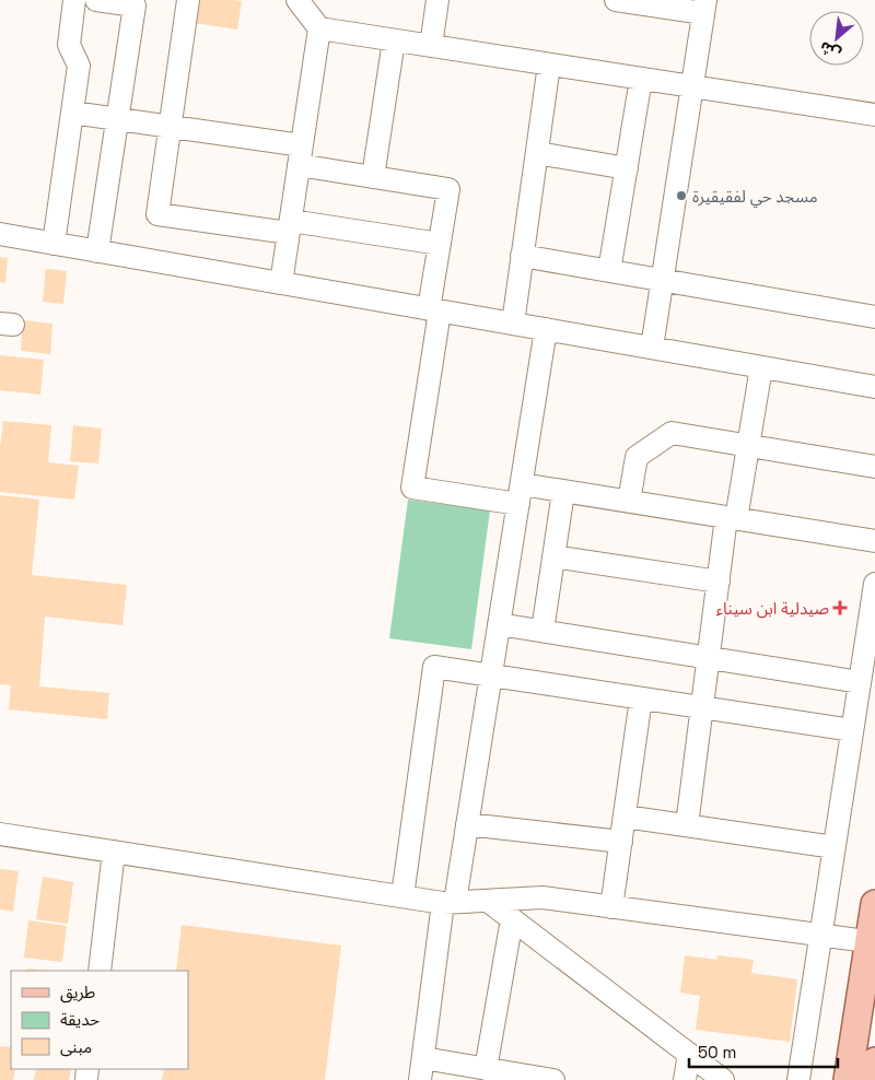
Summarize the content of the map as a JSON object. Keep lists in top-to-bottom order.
{
  "places": {
    "other": ["مسجد حي لفقيقيرة"],
    "health": ["صيدلية ابن سيناء"]
  },
  "legend": ["طريق", "حديقة", "مبنى"],
  "scale_bar": "50 m",
  "north": "bottom left"
}
